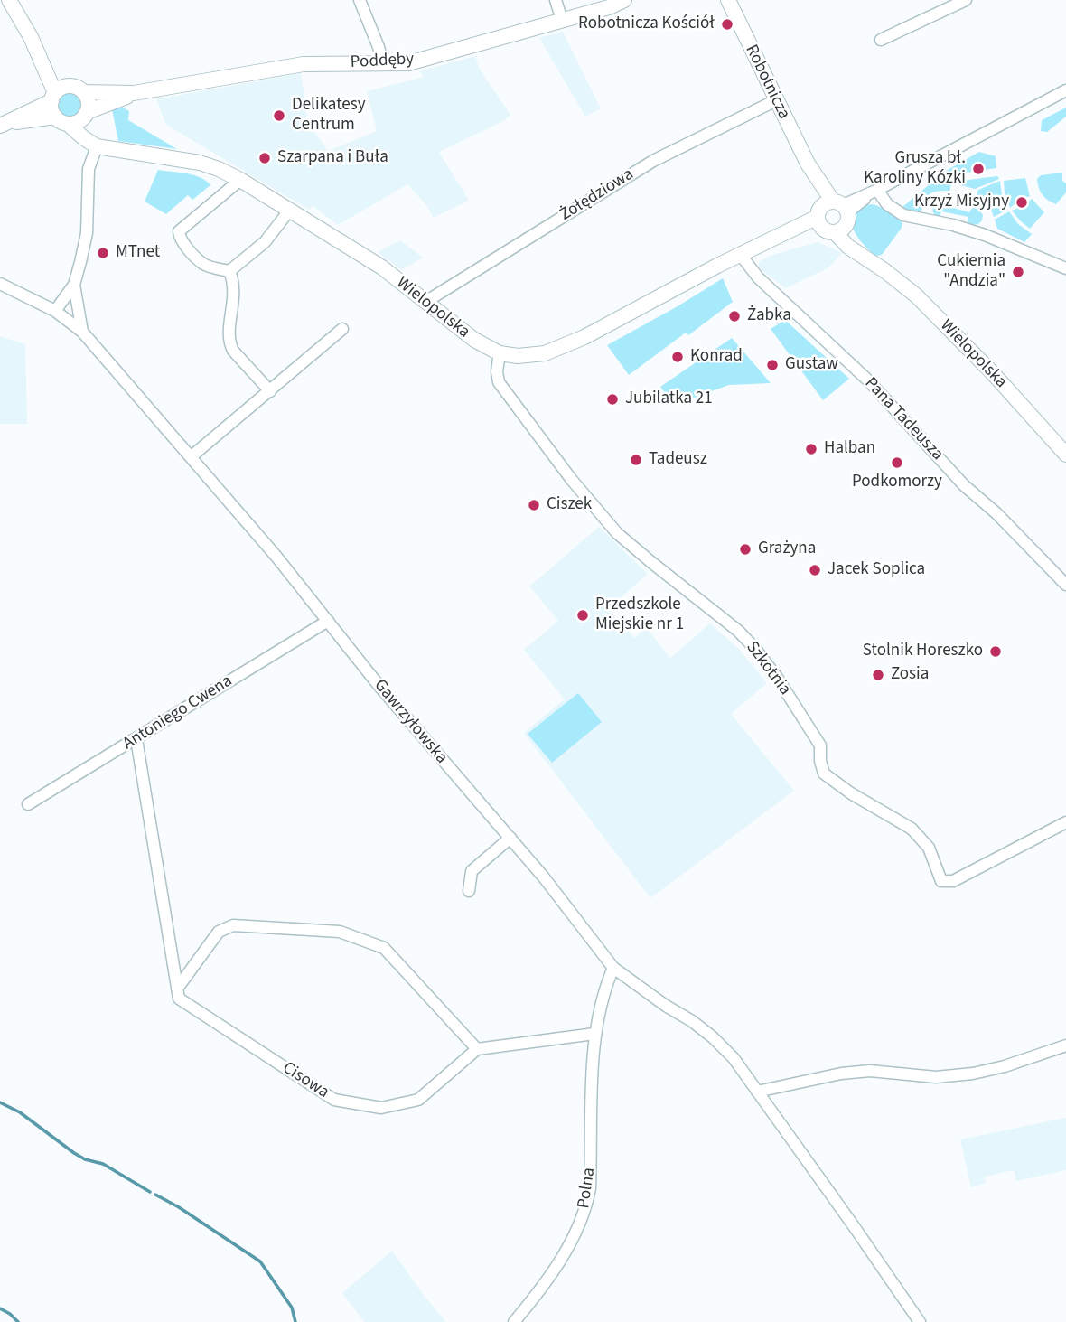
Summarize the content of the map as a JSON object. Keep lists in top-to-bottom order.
{
  "streets": {
    "street": [
      "Poddęby",
      "Robotnicza",
      "Żołędziowa",
      "Wielopolska",
      "Pana Tadeusza",
      "Szkotnia",
      "Antoniego Cwena",
      "Gawrzyłowska",
      "Cisowa",
      "Polna"
    ]
  },
  "crossings": [
    ["Poddęby", "Wielopolska"],
    ["Robotnicza", "Żołędziowa"],
    ["Robotnicza", "Wielopolska"],
    ["Żołędziowa", "Wielopolska"],
    ["Wielopolska", "Pana Tadeusza"],
    ["Wielopolska", "Szkotnia"],
    ["Antoniego Cwena", "Gawrzyłowska"],
    ["Gawrzyłowska", "Polna"]
  ],
  "places": [
    "Robotnicza Kościół",
    "Delikatesy Centrum",
    "Szarpana i Buła",
    "Grusza bł. Karoliny Kózki",
    "Krzyż Misyjny",
    "MTnet",
    "Cukiernia \"Andzia\"",
    "Żabka",
    "Konrad",
    "Gustaw",
    "Jubilatka 21",
    "Halban",
    "Tadeusz",
    "Podkomorzy",
    "Ciszek",
    "Grażyna",
    "Jacek Soplica",
    "Przedszkole Miejskie nr 1",
    "Stolnik Horeszko",
    "Zosia"
  ]
}
